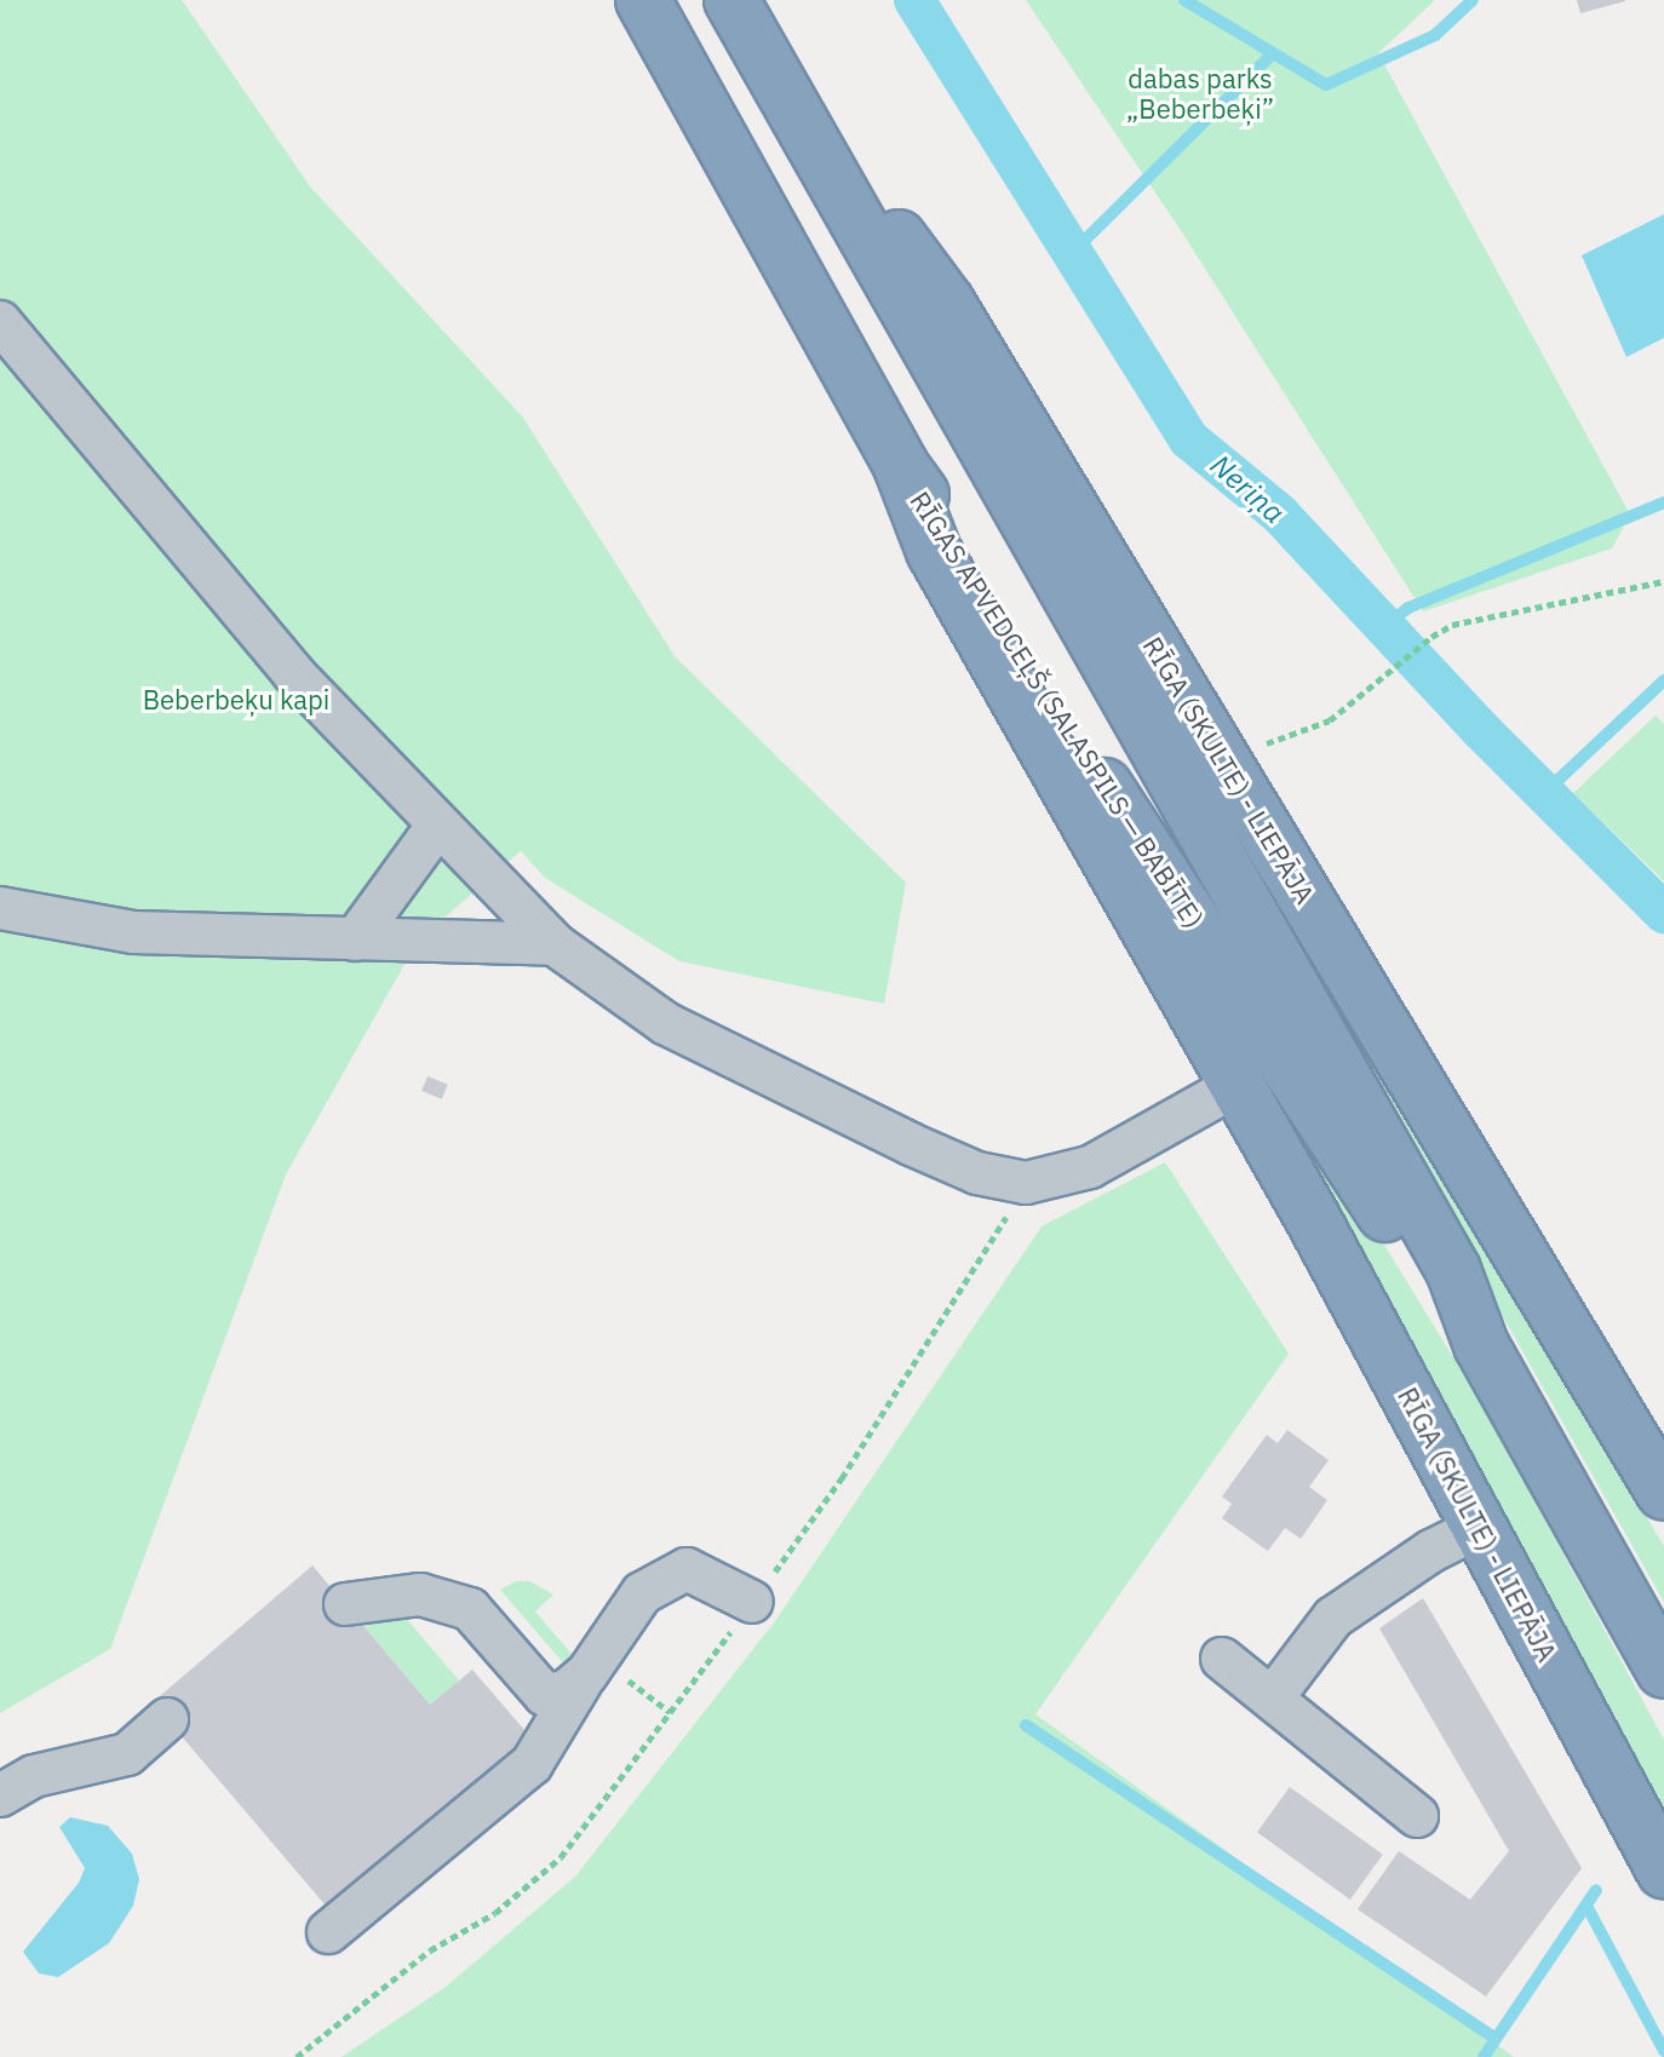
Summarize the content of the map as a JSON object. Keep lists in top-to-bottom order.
{
  "streets": {
    "highway": ["RĪGAS APVEDCEĻŠ (SALASPILS — BABĪTE)", "RĪGA (SKULTE) - LIEPĀJA"]
  },
  "crossings": [
    ["RĪGAS APVEDCEĻŠ (SALASPILS — BABĪTE)", "RĪGA (SKULTE) - LIEPĀJA"]
  ],
  "water": ["Neriņa"],
  "parks": ["dabas parks „Beberbeķi”", "Beberbeķu kapi"]
}
